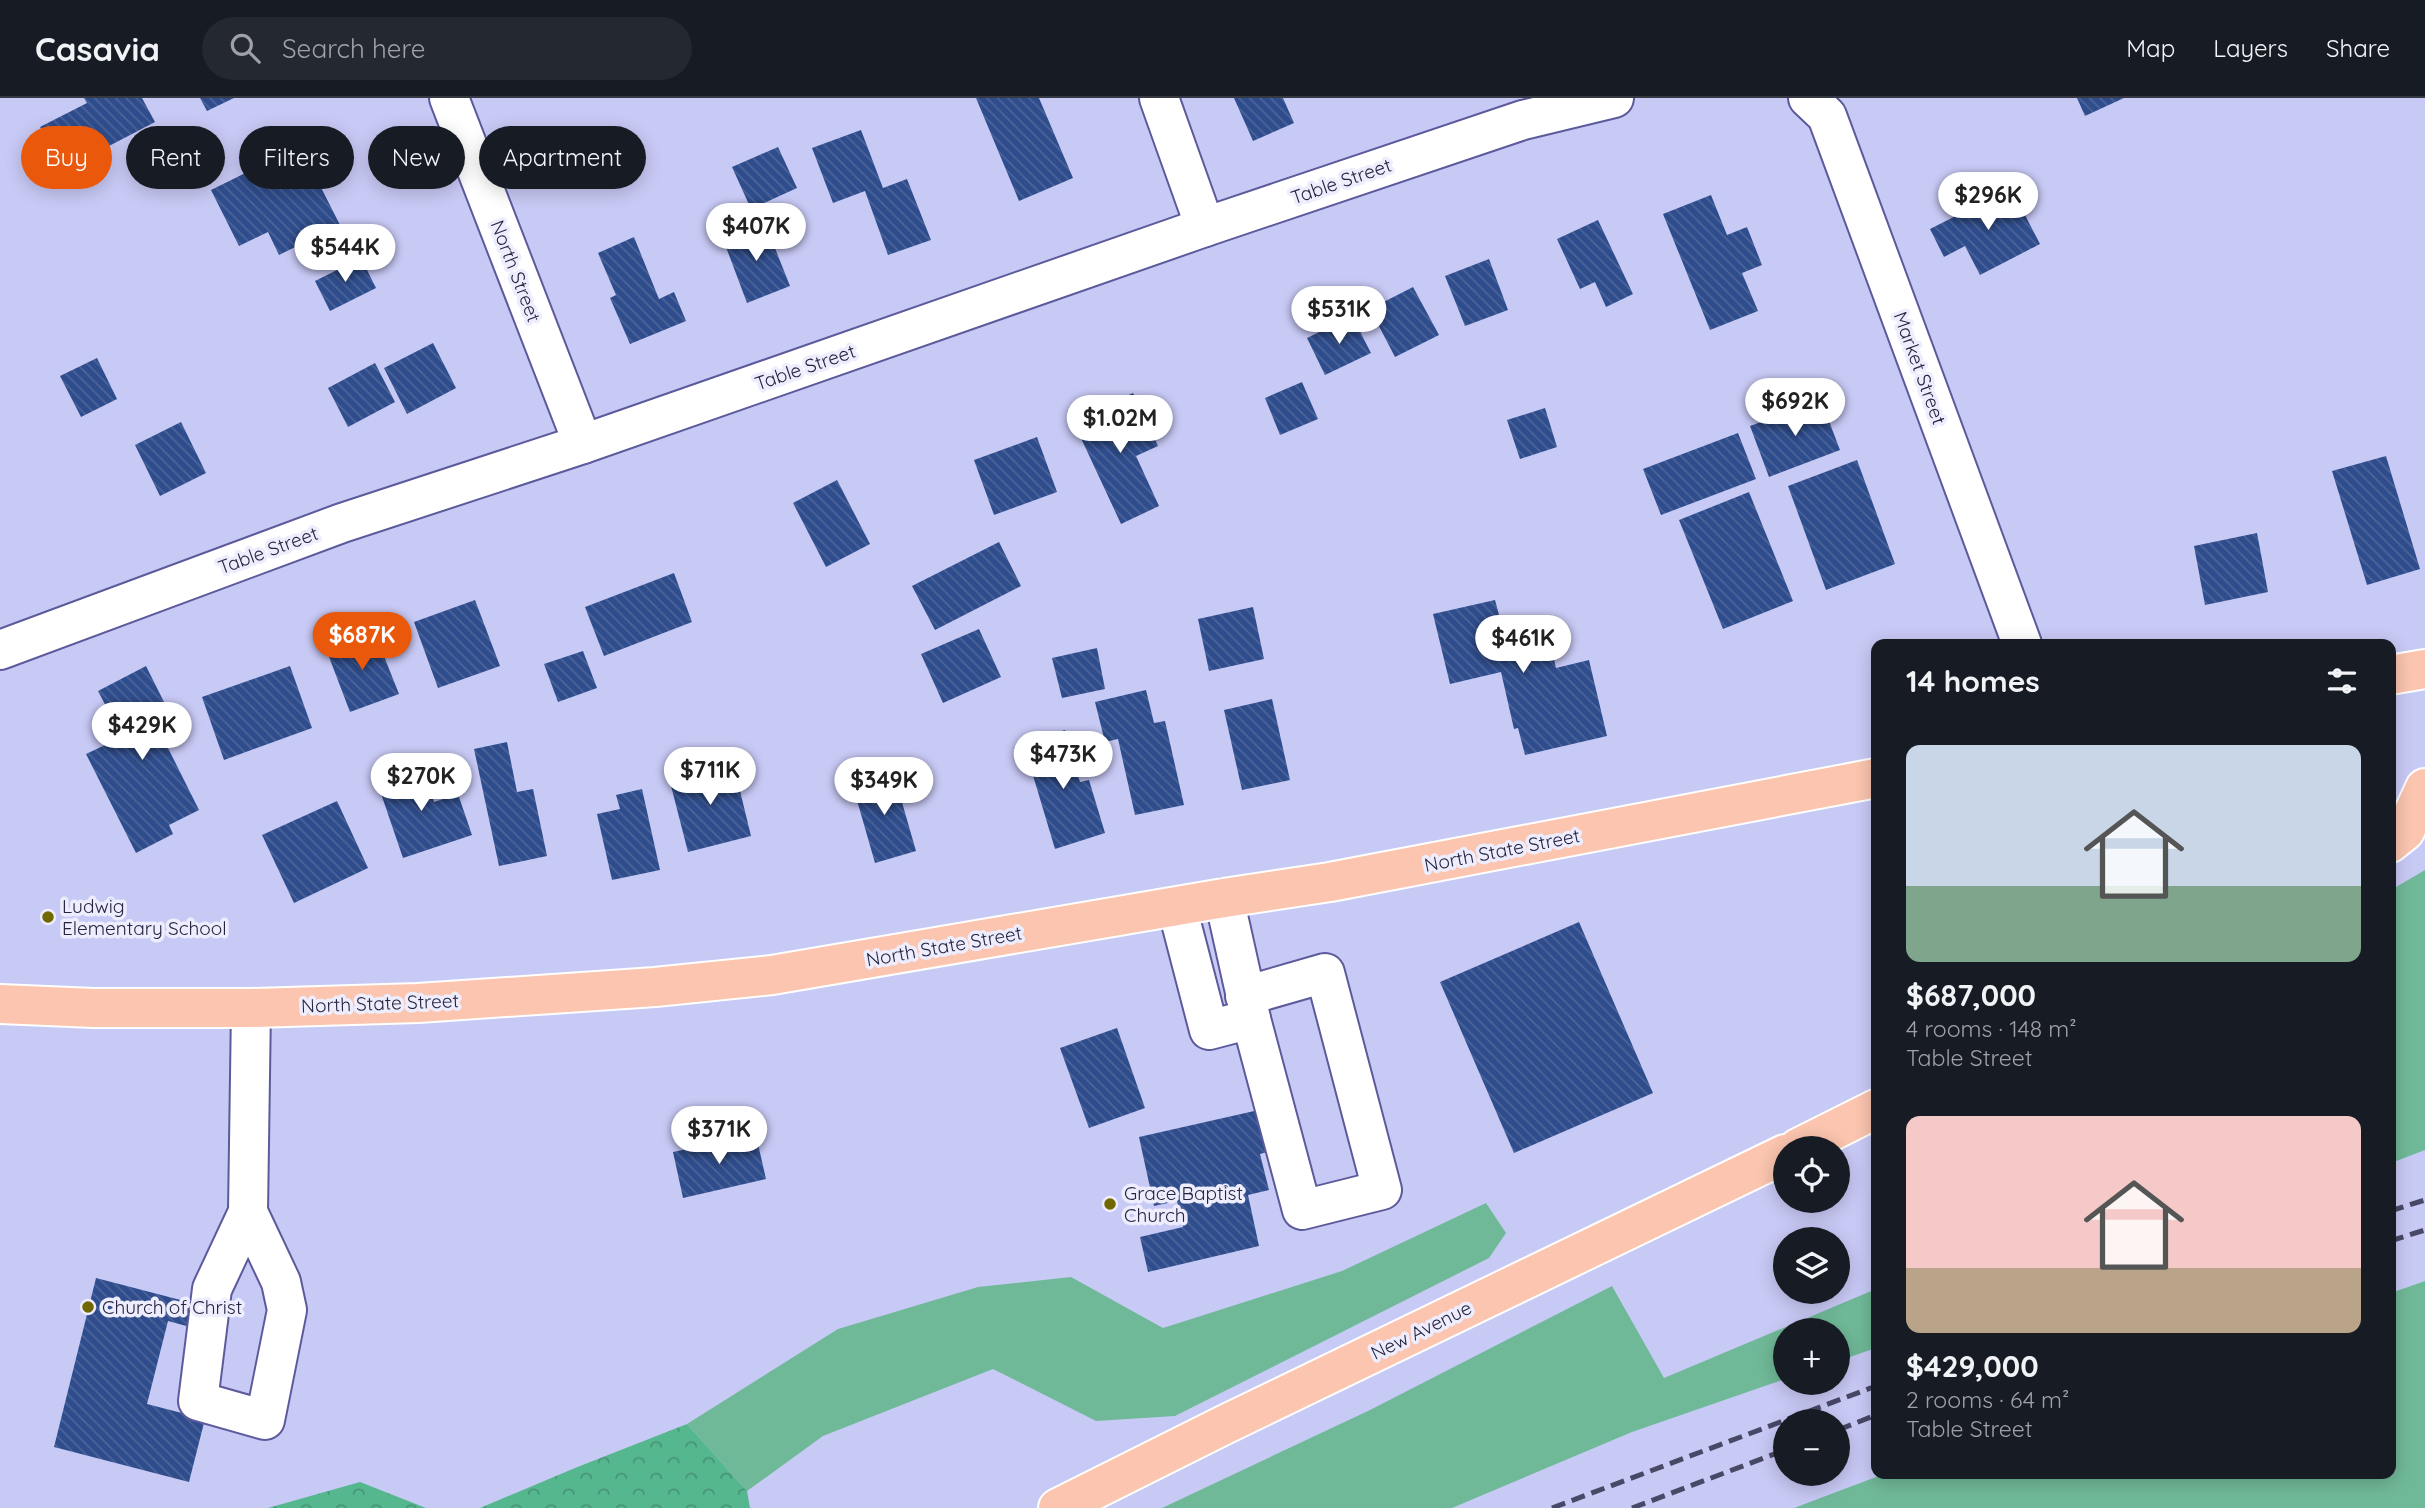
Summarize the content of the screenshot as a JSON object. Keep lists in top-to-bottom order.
{
  "streets": {
    "main road": ["North State Street", "New Avenue"],
    "street": ["Table Street", "North Street", "Market Street"]
  },
  "crossings": [
    ["Table Street", "North Street"]
  ],
  "places": ["Ludwig Elementary School", "Grace Baptist Church", "Church of Christ"],
  "page": {
    "header": "Casavia",
    "search": "Search here",
    "nav": ["Map", "Layers", "Share"],
    "chip": [
      "Buy",
      "Rent",
      "Filters",
      "New",
      "Apartment"
    ],
    "price": [
      "$296K",
      "$407K",
      "$544K",
      "$531K",
      "$692K",
      "$1.02M",
      "$687K",
      "$461K",
      "$429K",
      "$473K",
      "$711K",
      "$270K",
      "$349K",
      "$371K"
    ],
    "heading": "14 homes",
    "list": [
      {
        "name": "$687,000",
        "note": "4 rooms · 148 m² · Table Street"
      },
      {
        "name": "$429,000",
        "note": "2 rooms · 64 m² · Table Street"
      }
    ],
    "map_buttons": ["+", "−"]
  }
}
